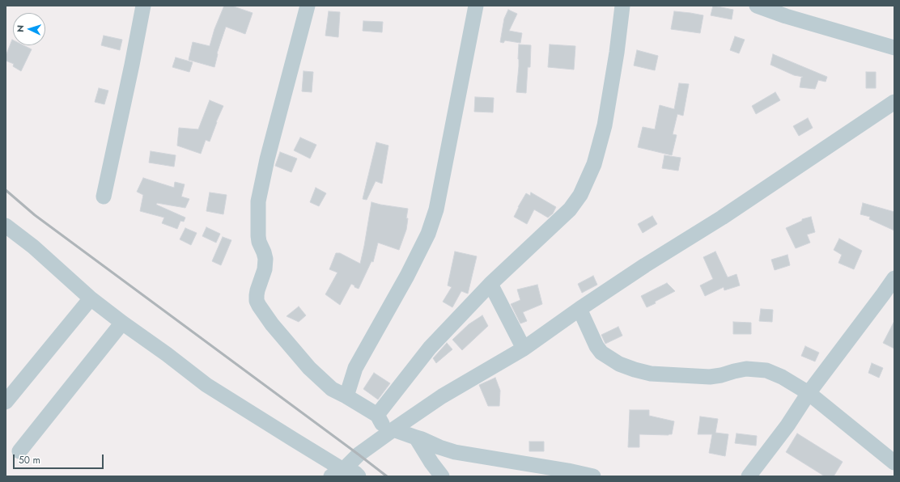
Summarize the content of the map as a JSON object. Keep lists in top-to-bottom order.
{
  "scale_bar": "50 m",
  "north": "left"
}
